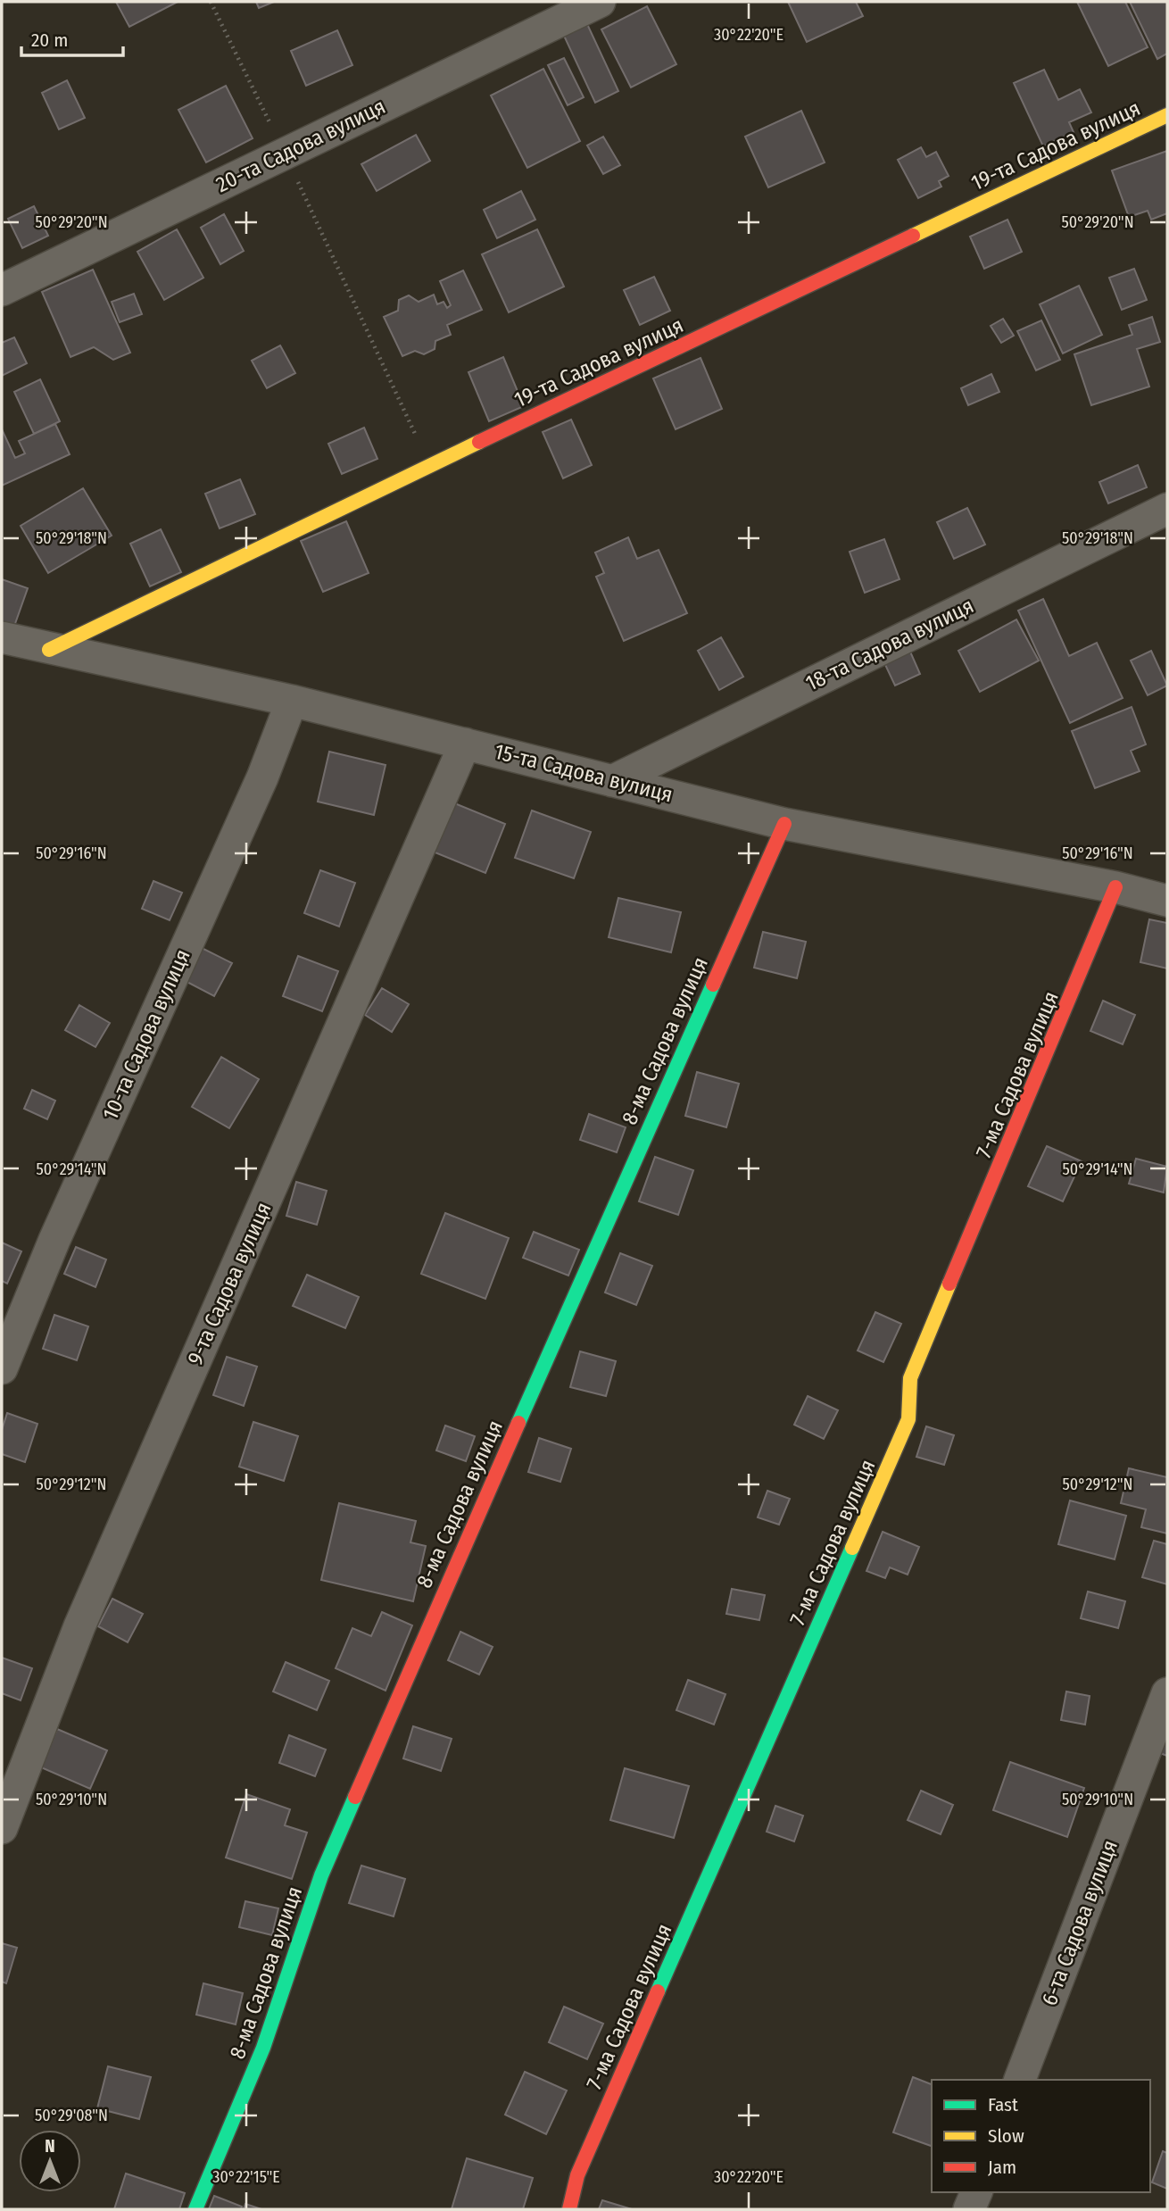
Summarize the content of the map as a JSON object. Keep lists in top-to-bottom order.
{
  "streets": {
    "street": [
      "20-та Садова вулиця",
      "19-та Садова вулиця",
      "18-та Садова вулиця",
      "15-та Садова вулиця",
      "10-та Садова вулиця",
      "8-ма Садова вулиця",
      "7-ма Садова вулиця",
      "9-та Садова вулиця",
      "6-та Садова вулиця"
    ]
  },
  "crossings": [
    ["19-та Садова вулиця", "15-та Садова вулиця"],
    ["18-та Садова вулиця", "15-та Садова вулиця"],
    ["15-та Садова вулиця", "10-та Садова вулиця"],
    ["15-та Садова вулиця", "8-ма Садова вулиця"],
    ["15-та Садова вулиця", "7-ма Садова вулиця"],
    ["15-та Садова вулиця", "9-та Садова вулиця"]
  ],
  "legend": ["Fast", "Slow", "Jam"],
  "scale_bar": "20 m",
  "north": "top",
  "coordinates": [
    "30°22'20\"E",
    "50°29'20\"N",
    "50°29'18\"N",
    "50°29'16\"N",
    "50°29'14\"N",
    "50°29'12\"N",
    "50°29'10\"N",
    "50°29'08\"N",
    "30°22'15\"E"
  ]
}
